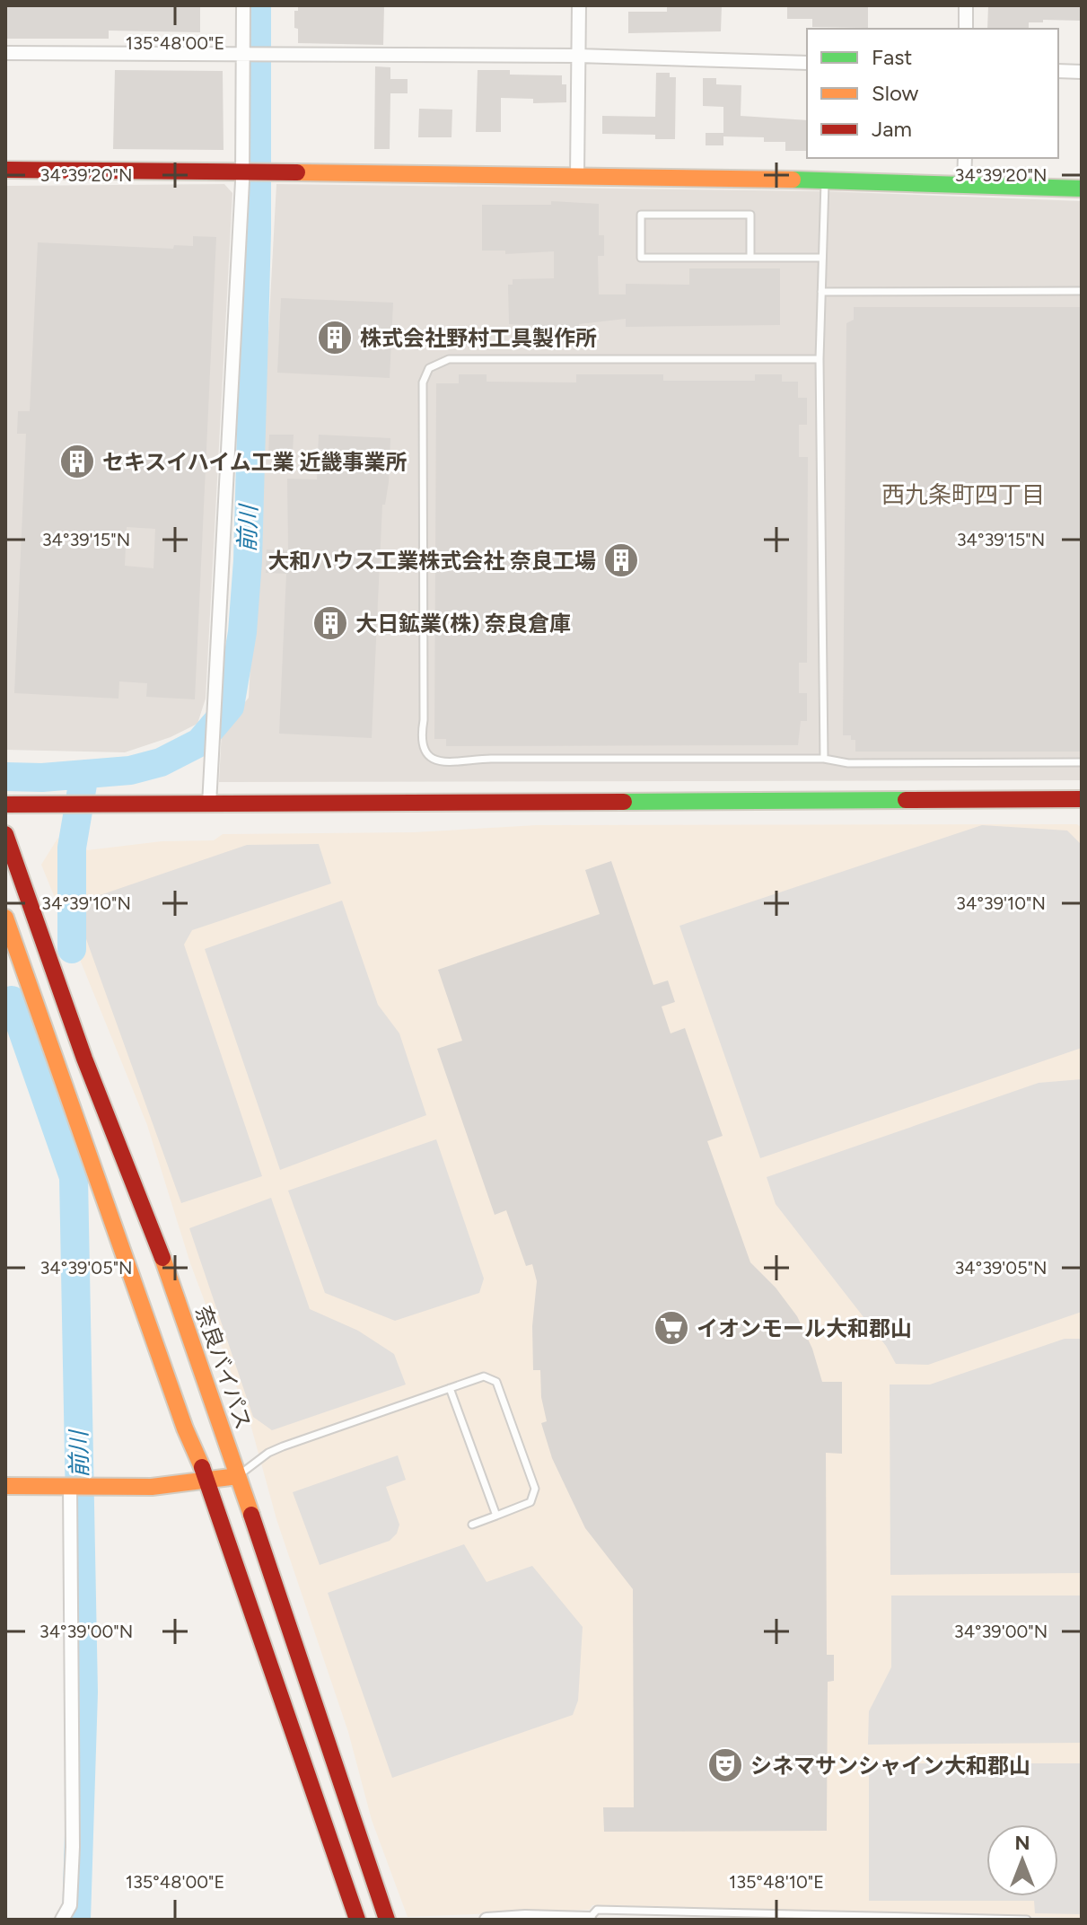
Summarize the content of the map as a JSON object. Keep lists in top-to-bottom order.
{
  "streets": {
    "main road": ["奈良バイパス"]
  },
  "districts": ["西九条町四丁目"],
  "water": ["前川"],
  "places": {
    "building": [
      "株式会社野村工具製作所",
      "セキスイハイム工業 近畿事業所",
      "大和ハウス工業株式会社 奈良工場",
      "大日鉱業(株) 奈良倉庫"
    ],
    "supermarket": ["イオンモール大和郡山"],
    "theatre": ["シネマサンシャイン大和郡山"]
  },
  "legend": ["Fast", "Slow", "Jam"],
  "north": "top",
  "coordinates": [
    "135°48'00\"E",
    "34°39'20\"N",
    "34°39'15\"N",
    "34°39'10\"N",
    "34°39'05\"N",
    "34°39'00\"N",
    "135°48'10\"E"
  ]
}
